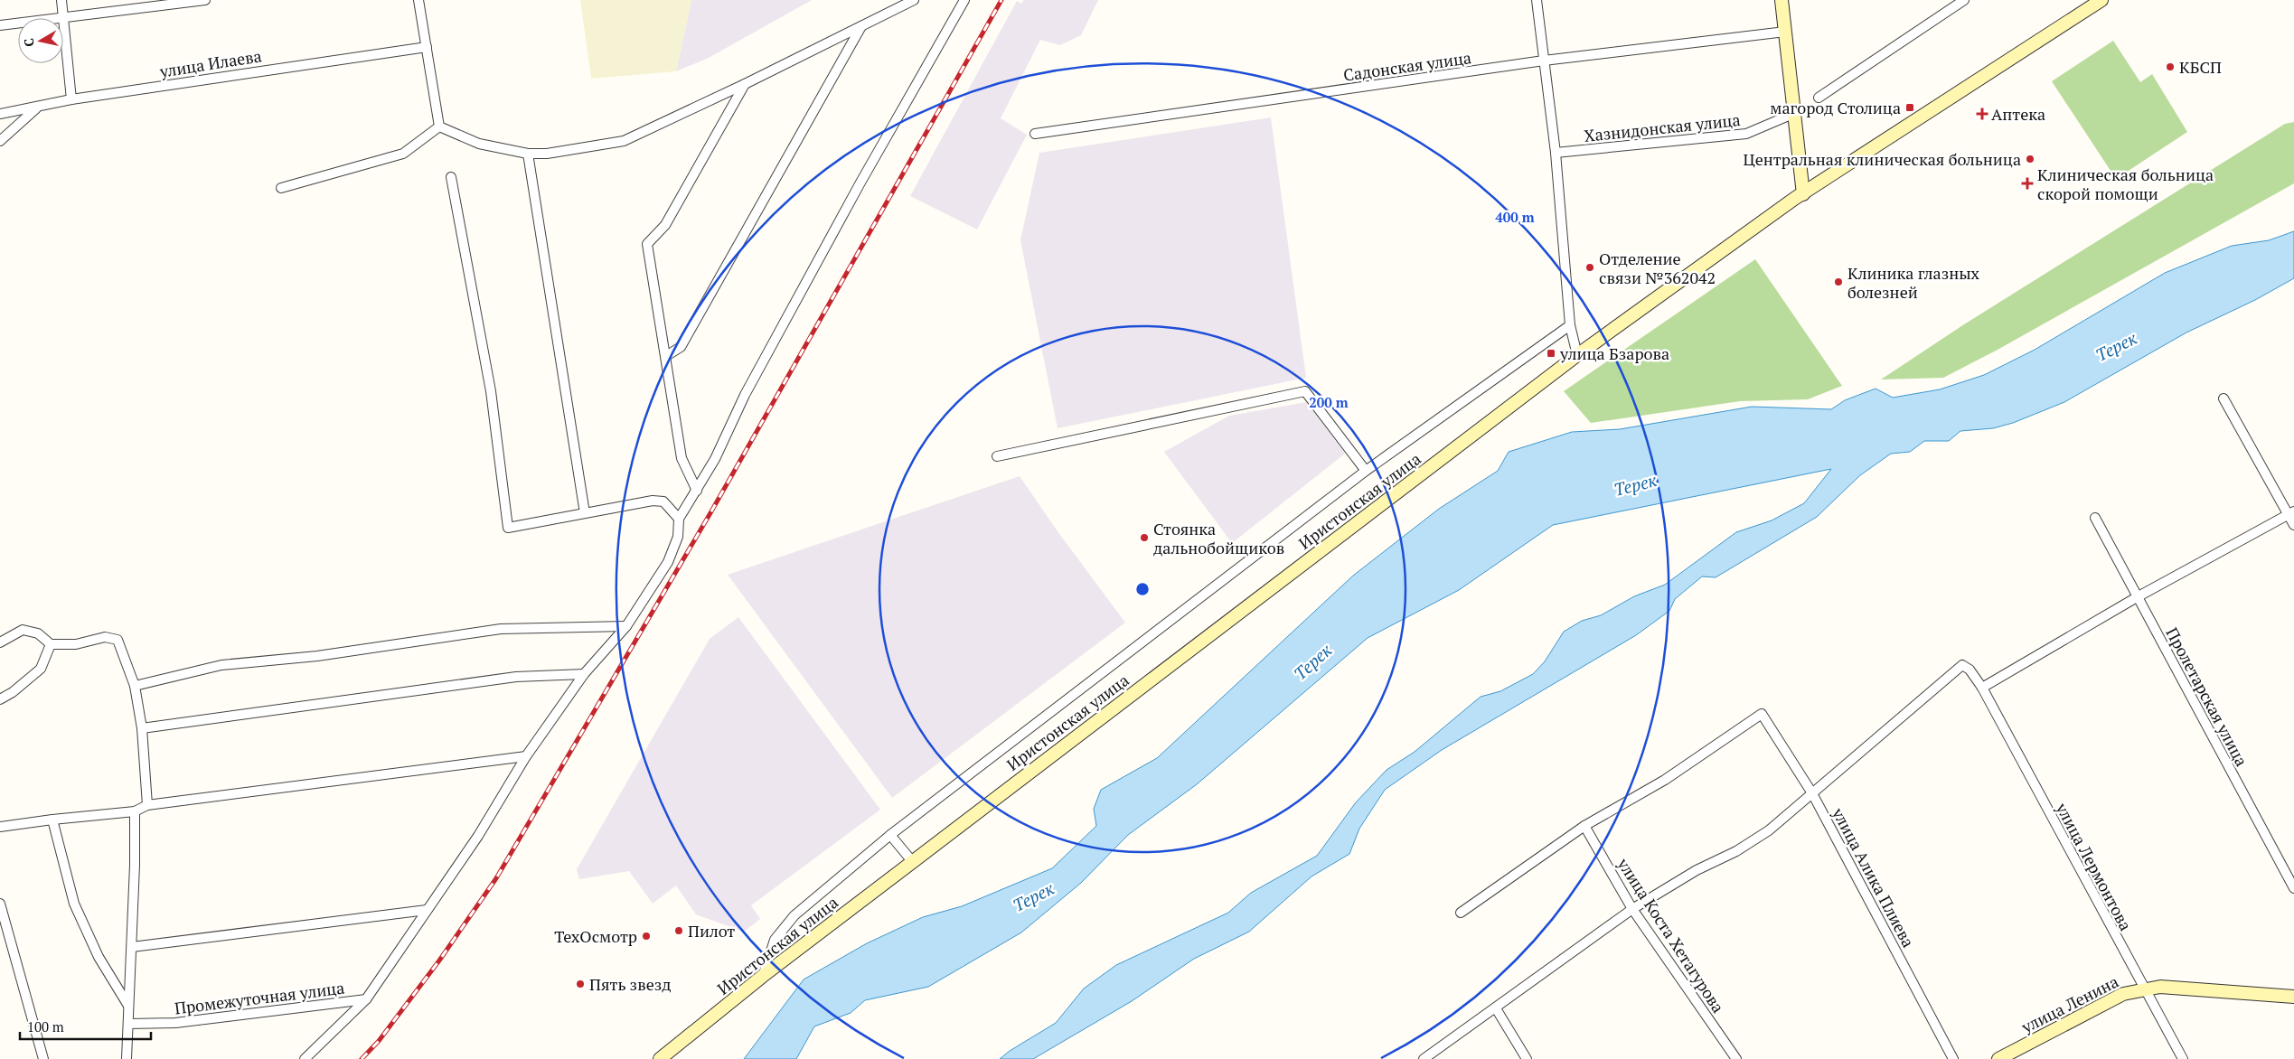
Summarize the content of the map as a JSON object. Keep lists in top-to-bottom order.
{
  "streets": {
    "main road": ["Иристонская улица", "улица Ленина"],
    "street": [
      "улица Илаева",
      "Садонская улица",
      "Хазнидонская улица",
      "Пролетарская улица",
      "улица Лермонтова",
      "улица Алика Плиева",
      "улица Коста Хетагурова",
      "Промежуточная улица"
    ]
  },
  "crossings": [
    ["улица Лермонтова", "улица Алика Плиева"],
    ["улица Лермонтова", "улица Ленина"],
    ["улица Алика Плиева", "улица Коста Хетагурова"]
  ],
  "water": ["Терек"],
  "places": {
    "other": [
      "КБСП",
      "Центральная клиническая больница",
      "Отделение связи №362042",
      "Клиника глазных болезней",
      "Стоянка дальнобойщиков",
      "Пилот",
      "ТехОсмотр",
      "Пять звезд"
    ],
    "transit": ["магород Столица", "улица Бзарова"],
    "health": ["Аптека", "Клиническая больница скорой помощи"]
  },
  "scale_bar": "100 m",
  "north": "left",
  "rings": ["400 m", "200 m"]
}
